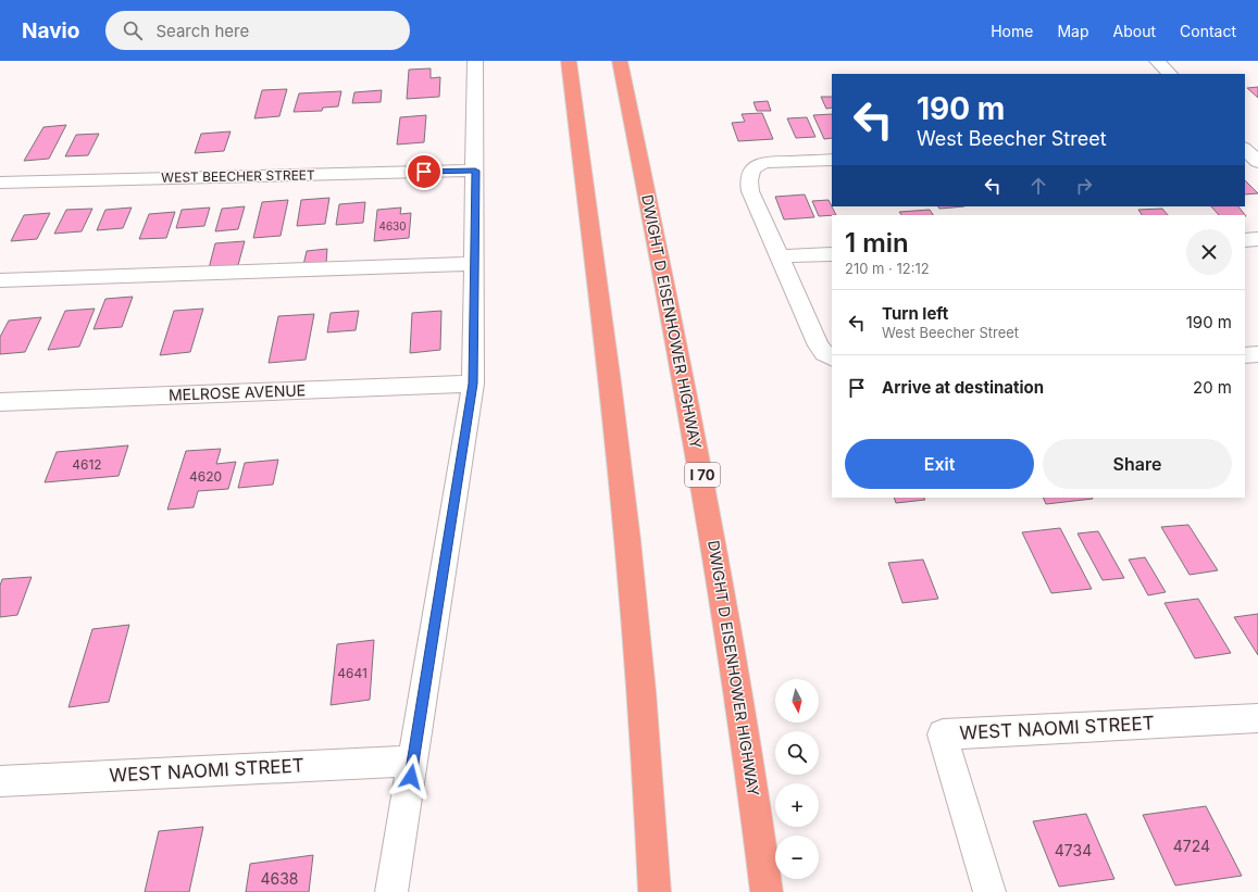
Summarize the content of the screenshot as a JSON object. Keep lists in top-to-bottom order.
{
  "streets": {
    "highway": ["DWIGHT D EISENHOWER HIGHWAY", "I 70"],
    "street": ["WEST BEECHER STREET", "MELROSE AVENUE", "WEST NAOMI STREET"]
  },
  "house_numbers": [
    "4630",
    "4612",
    "4620",
    "4641",
    "4724",
    "4734",
    "4638"
  ],
  "north": "bottom",
  "page": {
    "header": "Navio",
    "search": "Search here",
    "nav": [
      "Home",
      "Map",
      "About",
      "Contact"
    ],
    "turn": ["190 m", "West Beecher Street"],
    "heading": ["1 min", "210 m · 12:12"],
    "list": [
      {
        "name": "Turn left",
        "note": "West Beecher Street",
        "value": "190 m"
      },
      {
        "name": "Arrive at destination",
        "value": "20 m"
      }
    ],
    "buttons": ["Exit", "Share"],
    "map_buttons": ["+", "−"]
  }
}
